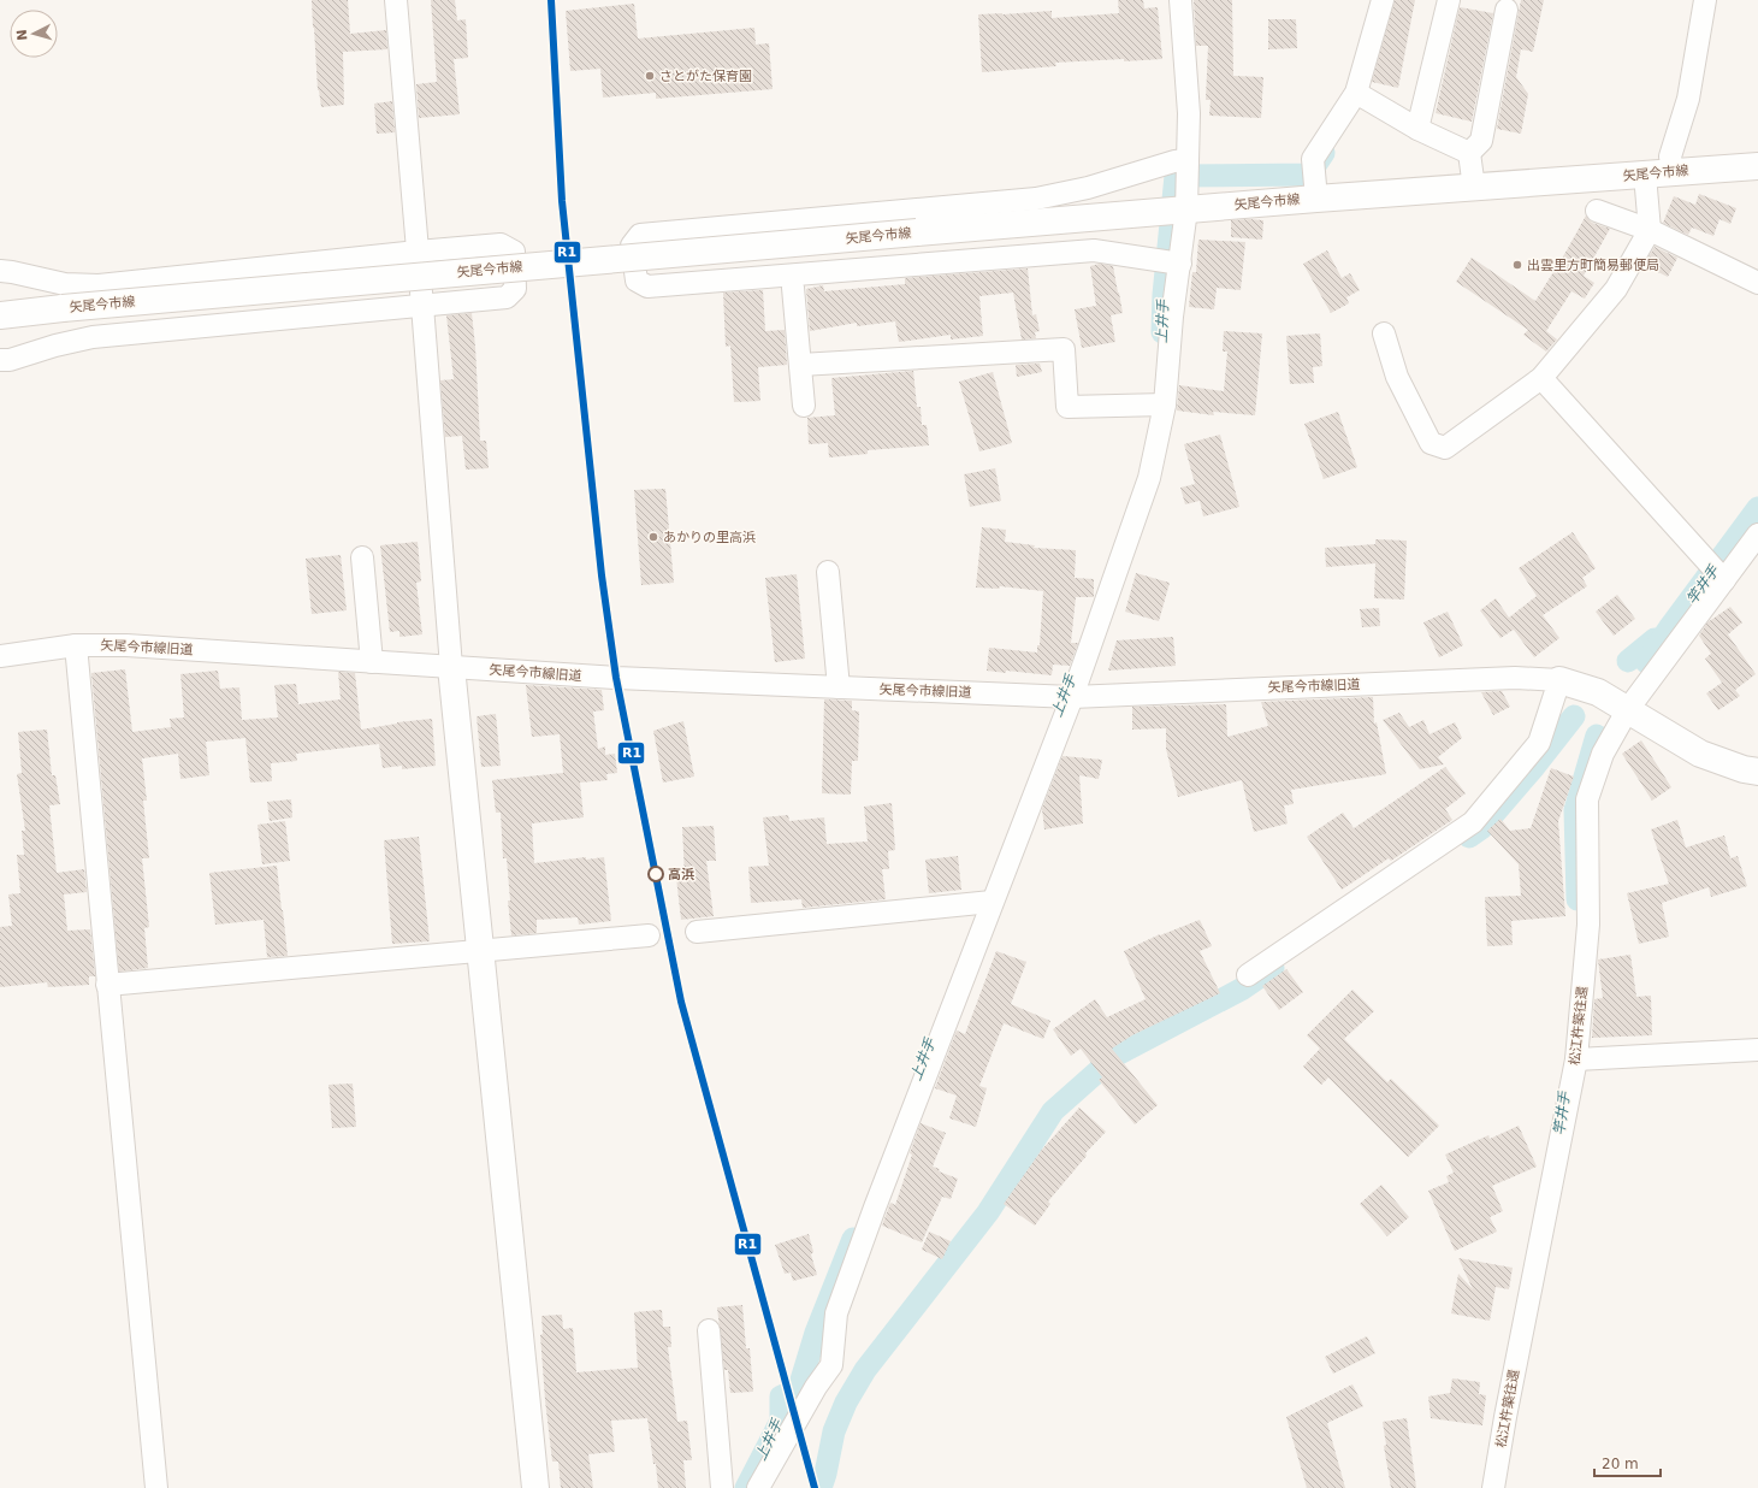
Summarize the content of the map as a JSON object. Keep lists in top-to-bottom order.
{
  "streets": {
    "main road": ["矢尾今市線", "矢尾今市線旧道"],
    "street": ["松江杵築往還"]
  },
  "crossings": [
    ["矢尾今市線旧道", "松江杵築往還"]
  ],
  "water": ["上井手", "竿井手"],
  "places": [
    "さとがた保育園",
    "出雲里方町簡易郵便局",
    "あかりの里高浜",
    "高浜"
  ],
  "lines": ["transit line R1"],
  "scale_bar": "20 m",
  "north": "left"
}
